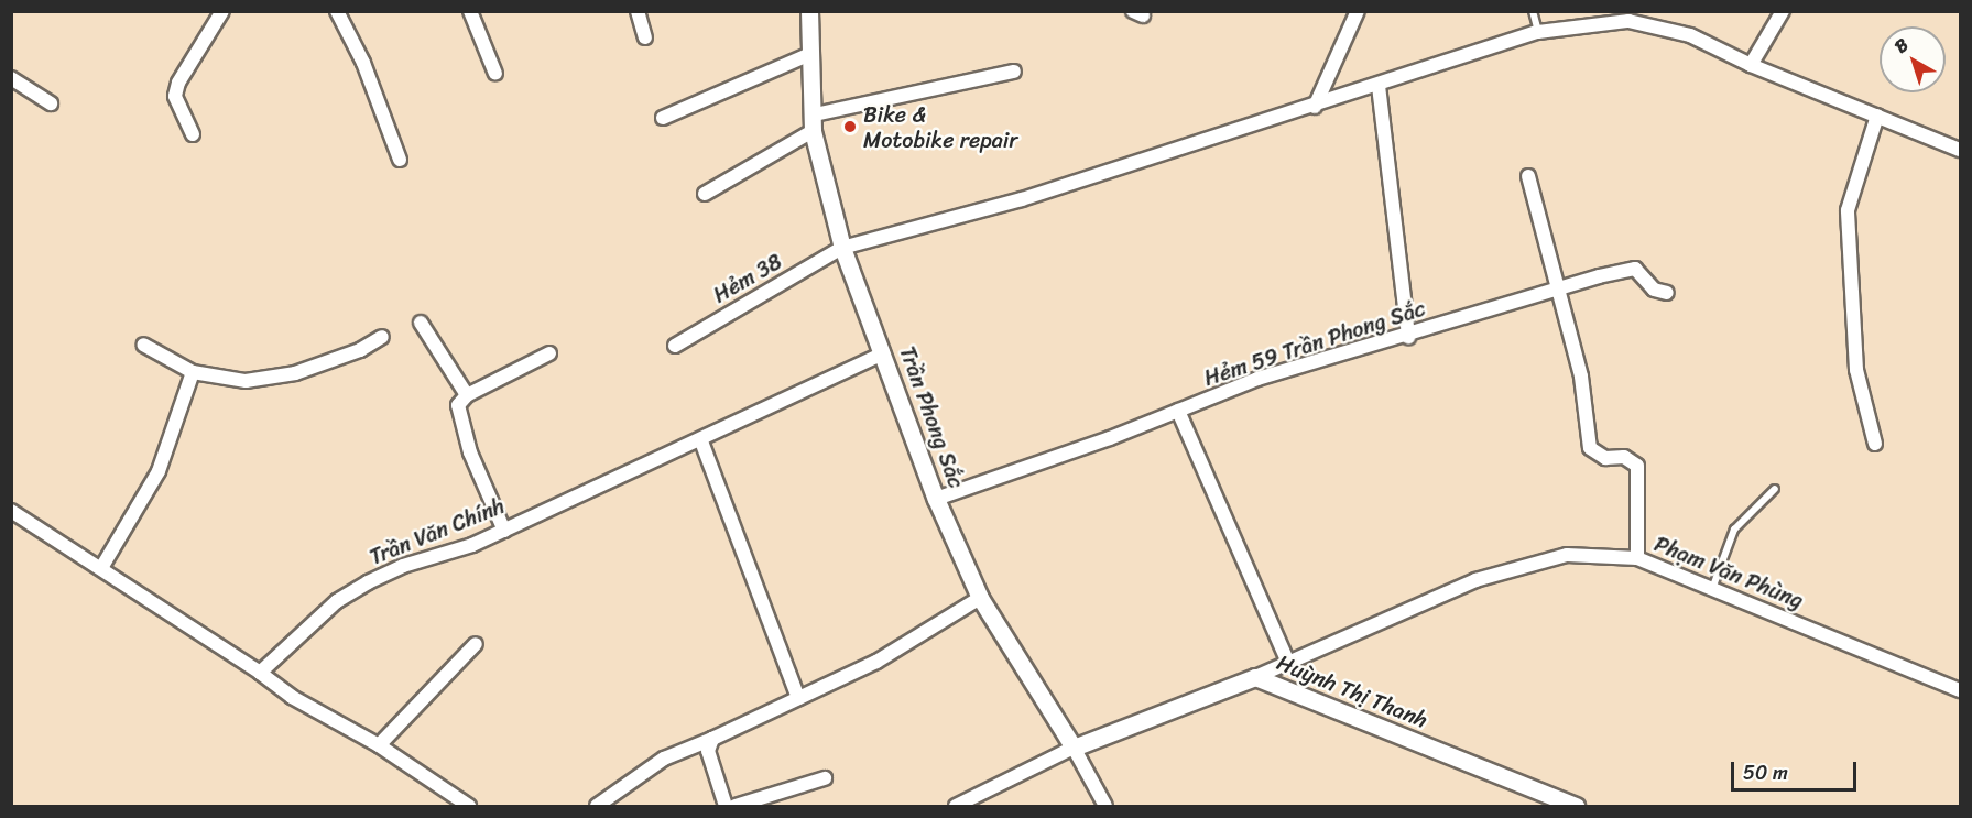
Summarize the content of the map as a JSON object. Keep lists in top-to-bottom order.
{
  "streets": {
    "street": [
      "Hẻm 38",
      "Hẻm 59 Trần Phong Sắc",
      "Trần Phong Sắc",
      "Trần Văn Chính",
      "Phạm Văn Phùng",
      "Huỳnh Thị Thanh"
    ]
  },
  "crossings": [
    ["Hẻm 38", "Trần Phong Sắc"],
    ["Hẻm 59 Trần Phong Sắc", "Trần Phong Sắc"],
    ["Trần Phong Sắc", "Trần Văn Chính"],
    ["Trần Phong Sắc", "Huỳnh Thị Thanh"],
    ["Phạm Văn Phùng", "Huỳnh Thị Thanh"]
  ],
  "places": ["Bike & Motobike repair"],
  "scale_bar": "50 m",
  "north": "top left"
}
